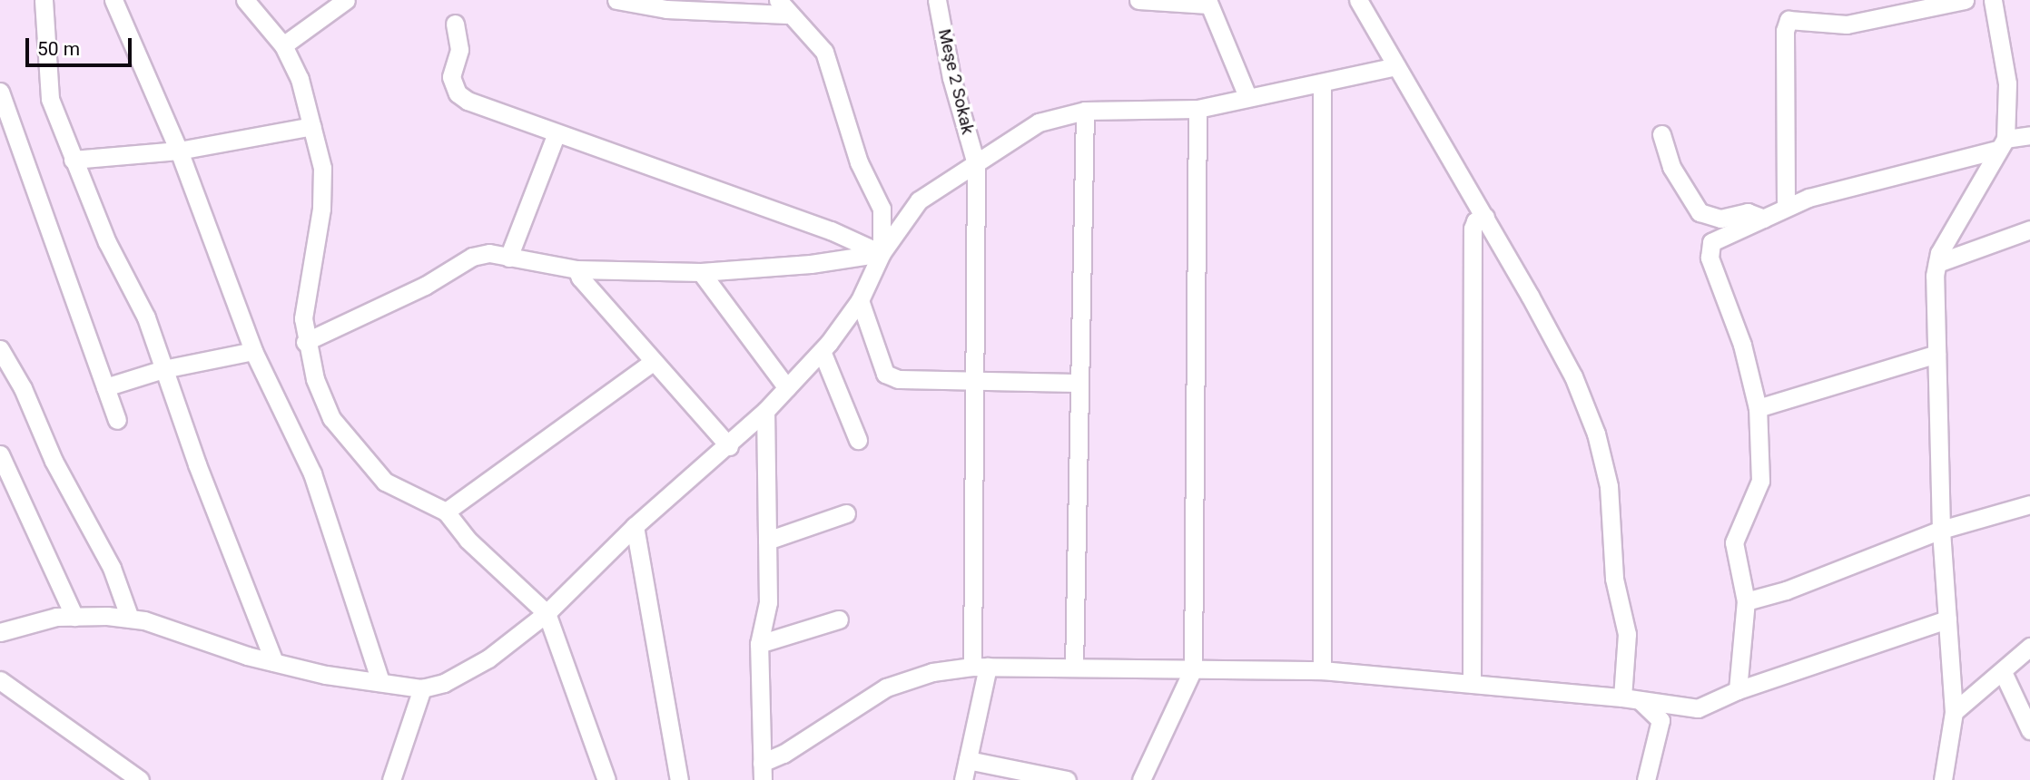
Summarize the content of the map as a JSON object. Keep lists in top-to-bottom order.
{
  "streets": {
    "street": ["Meşe 2 Sokak"]
  },
  "scale_bar": "50 m"
}
